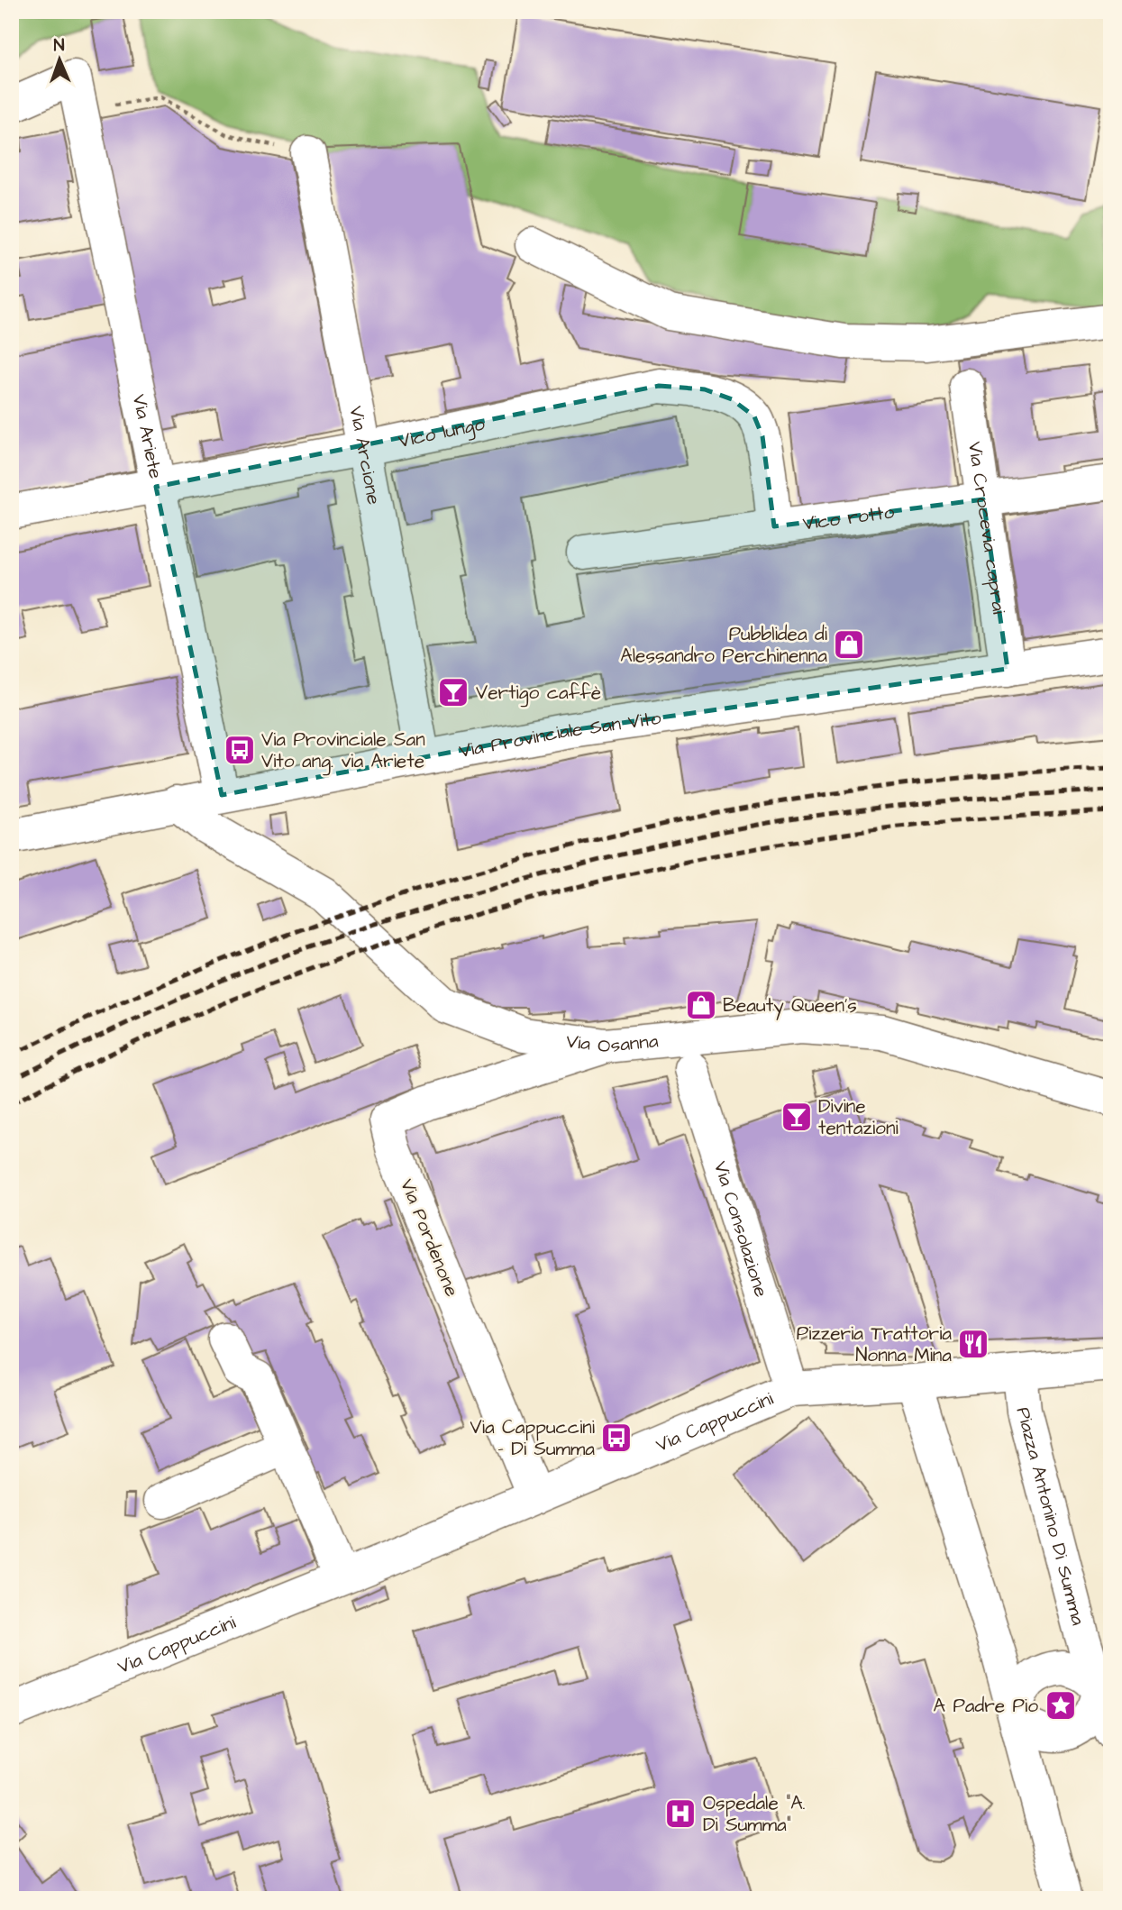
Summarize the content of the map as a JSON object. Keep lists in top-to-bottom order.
{
  "streets": {
    "street": [
      "Vico lungo",
      "Via Ariete",
      "Via Arcione",
      "Vico rotto",
      "Via Crocevia caprai",
      "Via Provinciale San Vito",
      "Via Osanna",
      "Via Consolazione",
      "Via Pordenone",
      "Via Cappuccini",
      "Piazza Antonino Di Summa"
    ]
  },
  "crossings": [
    ["Vico lungo", "Via Ariete"],
    ["Vico lungo", "Via Arcione"],
    ["Vico lungo", "Vico rotto"],
    ["Via Ariete", "Via Provinciale San Vito"],
    ["Via Arcione", "Via Provinciale San Vito"],
    ["Vico rotto", "Via Crocevia caprai"],
    ["Via Crocevia caprai", "Via Provinciale San Vito"],
    ["Via Provinciale San Vito", "Via Osanna"],
    ["Via Osanna", "Via Pordenone"],
    ["Via Consolazione", "Via Cappuccini"],
    ["Via Pordenone", "Via Cappuccini"],
    ["Via Cappuccini", "Piazza Antonino Di Summa"]
  ],
  "places": {
    "shop": ["Pubblidea di Alessandro Perchinenna", "Beauty Queen's"],
    "bar": ["Vertigo caffè", "Divine tentazioni"],
    "bus stop": ["Via Provinciale San Vito ang. via Ariete", "Via Cappuccini - Di Summa"],
    "restaurant": ["Pizzeria Trattoria Nonna Mina"],
    "place": ["A Padre Pio"],
    "hospital": ["Ospedale \"A. Di Summa\""]
  },
  "north": "top"
}
